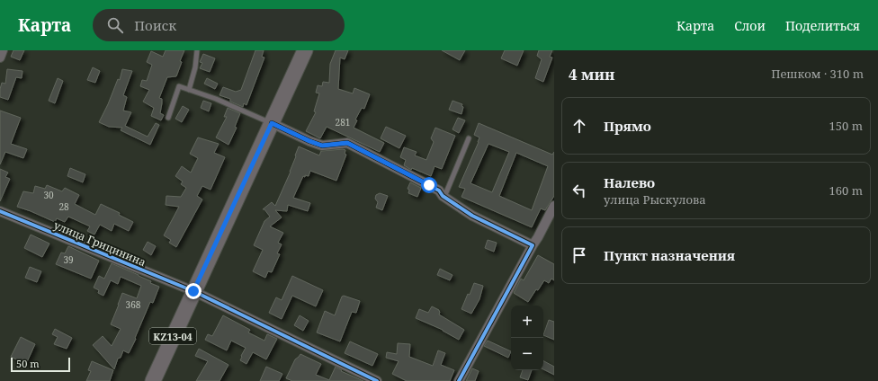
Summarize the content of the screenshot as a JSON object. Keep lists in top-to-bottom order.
{
  "streets": {
    "main road": ["KZ13-04"],
    "street": ["улица Грицинина"]
  },
  "crossings": [
    ["улица Грицинина", "KZ13-04"]
  ],
  "house_numbers": [
    "281",
    "30",
    "28",
    "39",
    "368"
  ],
  "scale_bar": "50 m",
  "page": {
    "header": "Карта",
    "search": "Поиск",
    "nav": ["Карта", "Слои", "Поделиться"],
    "heading": ["4 мин", "Пешком · 310 m"],
    "list": [
      ["Прямо", "150 m"],
      ["Налево", "улица Рыскулова", "160 m"],
      "Пункт назначения"
    ],
    "map_buttons": ["+", "−"],
    "scale": "50 m"
  }
}
